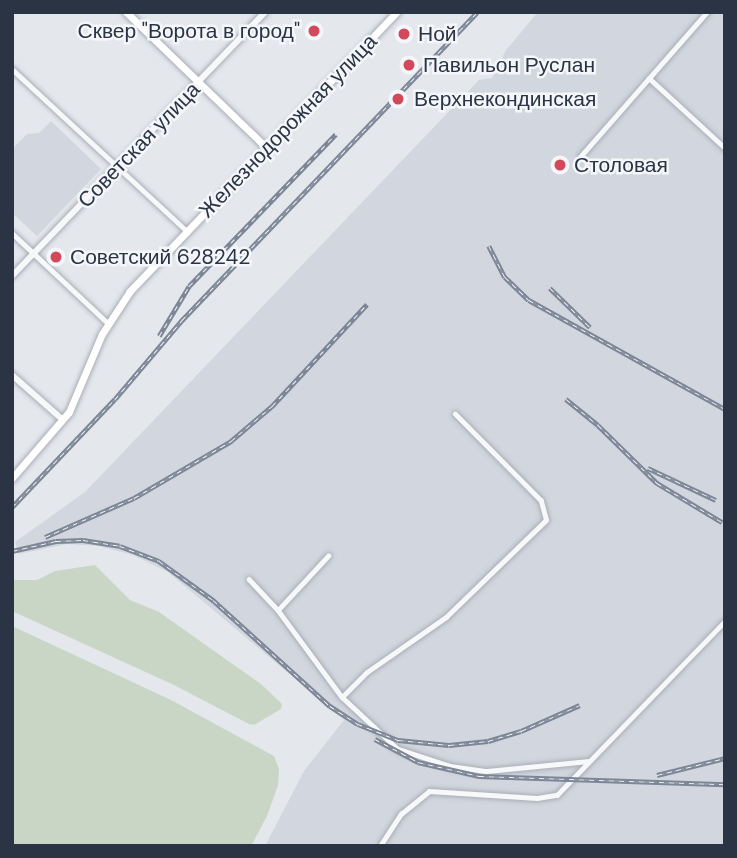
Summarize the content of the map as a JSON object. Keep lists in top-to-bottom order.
{
  "streets": {
    "main road": ["Железнодорожная улица"],
    "street": ["Советская улица"]
  },
  "places": [
    "Сквер \"Ворота в город\"",
    "Ной",
    "Павильон Руслан",
    "Верхнекондинская",
    "Столовая",
    "Советский 628242"
  ]
}
